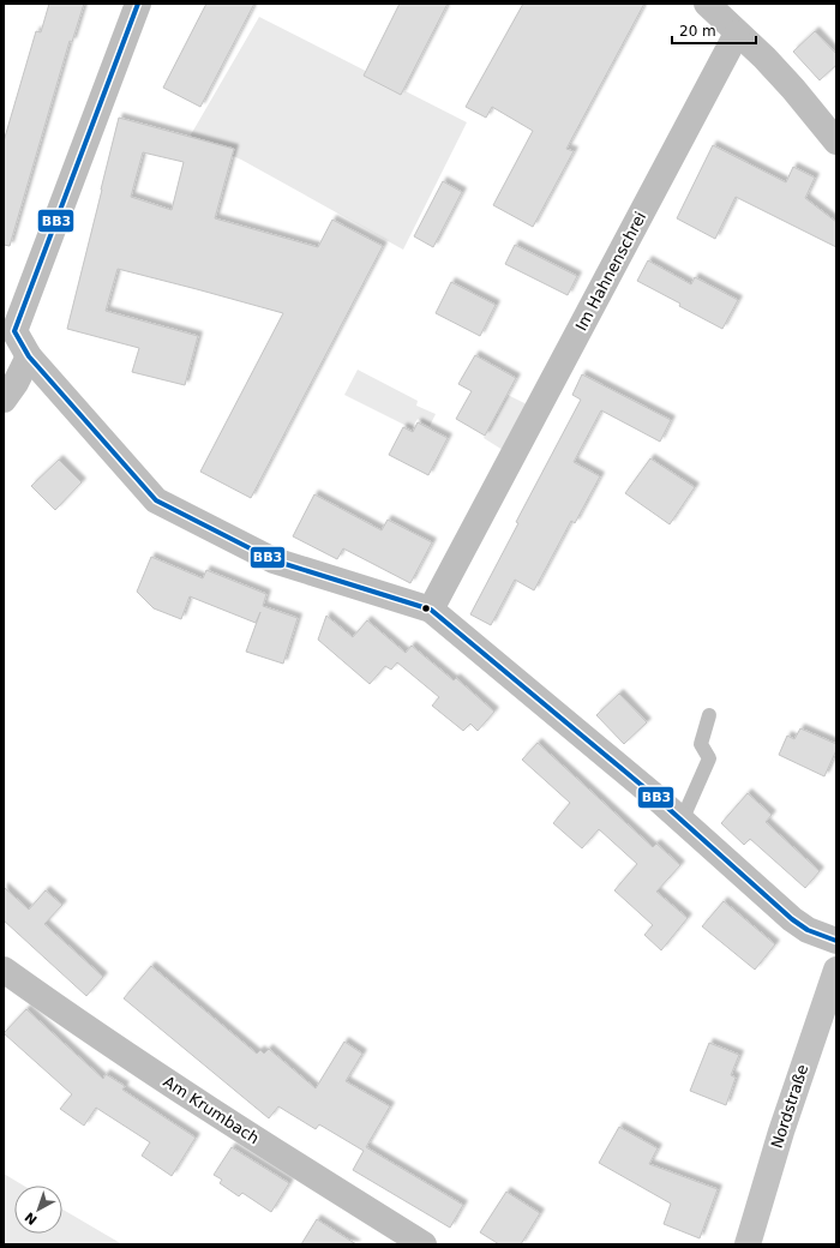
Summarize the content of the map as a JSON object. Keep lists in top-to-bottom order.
{
  "streets": {
    "main road": ["Nordstraße"],
    "street": ["Im Hahnenschrei", "Am Krumbach"]
  },
  "lines": ["transit line BB3"],
  "scale_bar": "20 m",
  "north": "bottom left"
}
